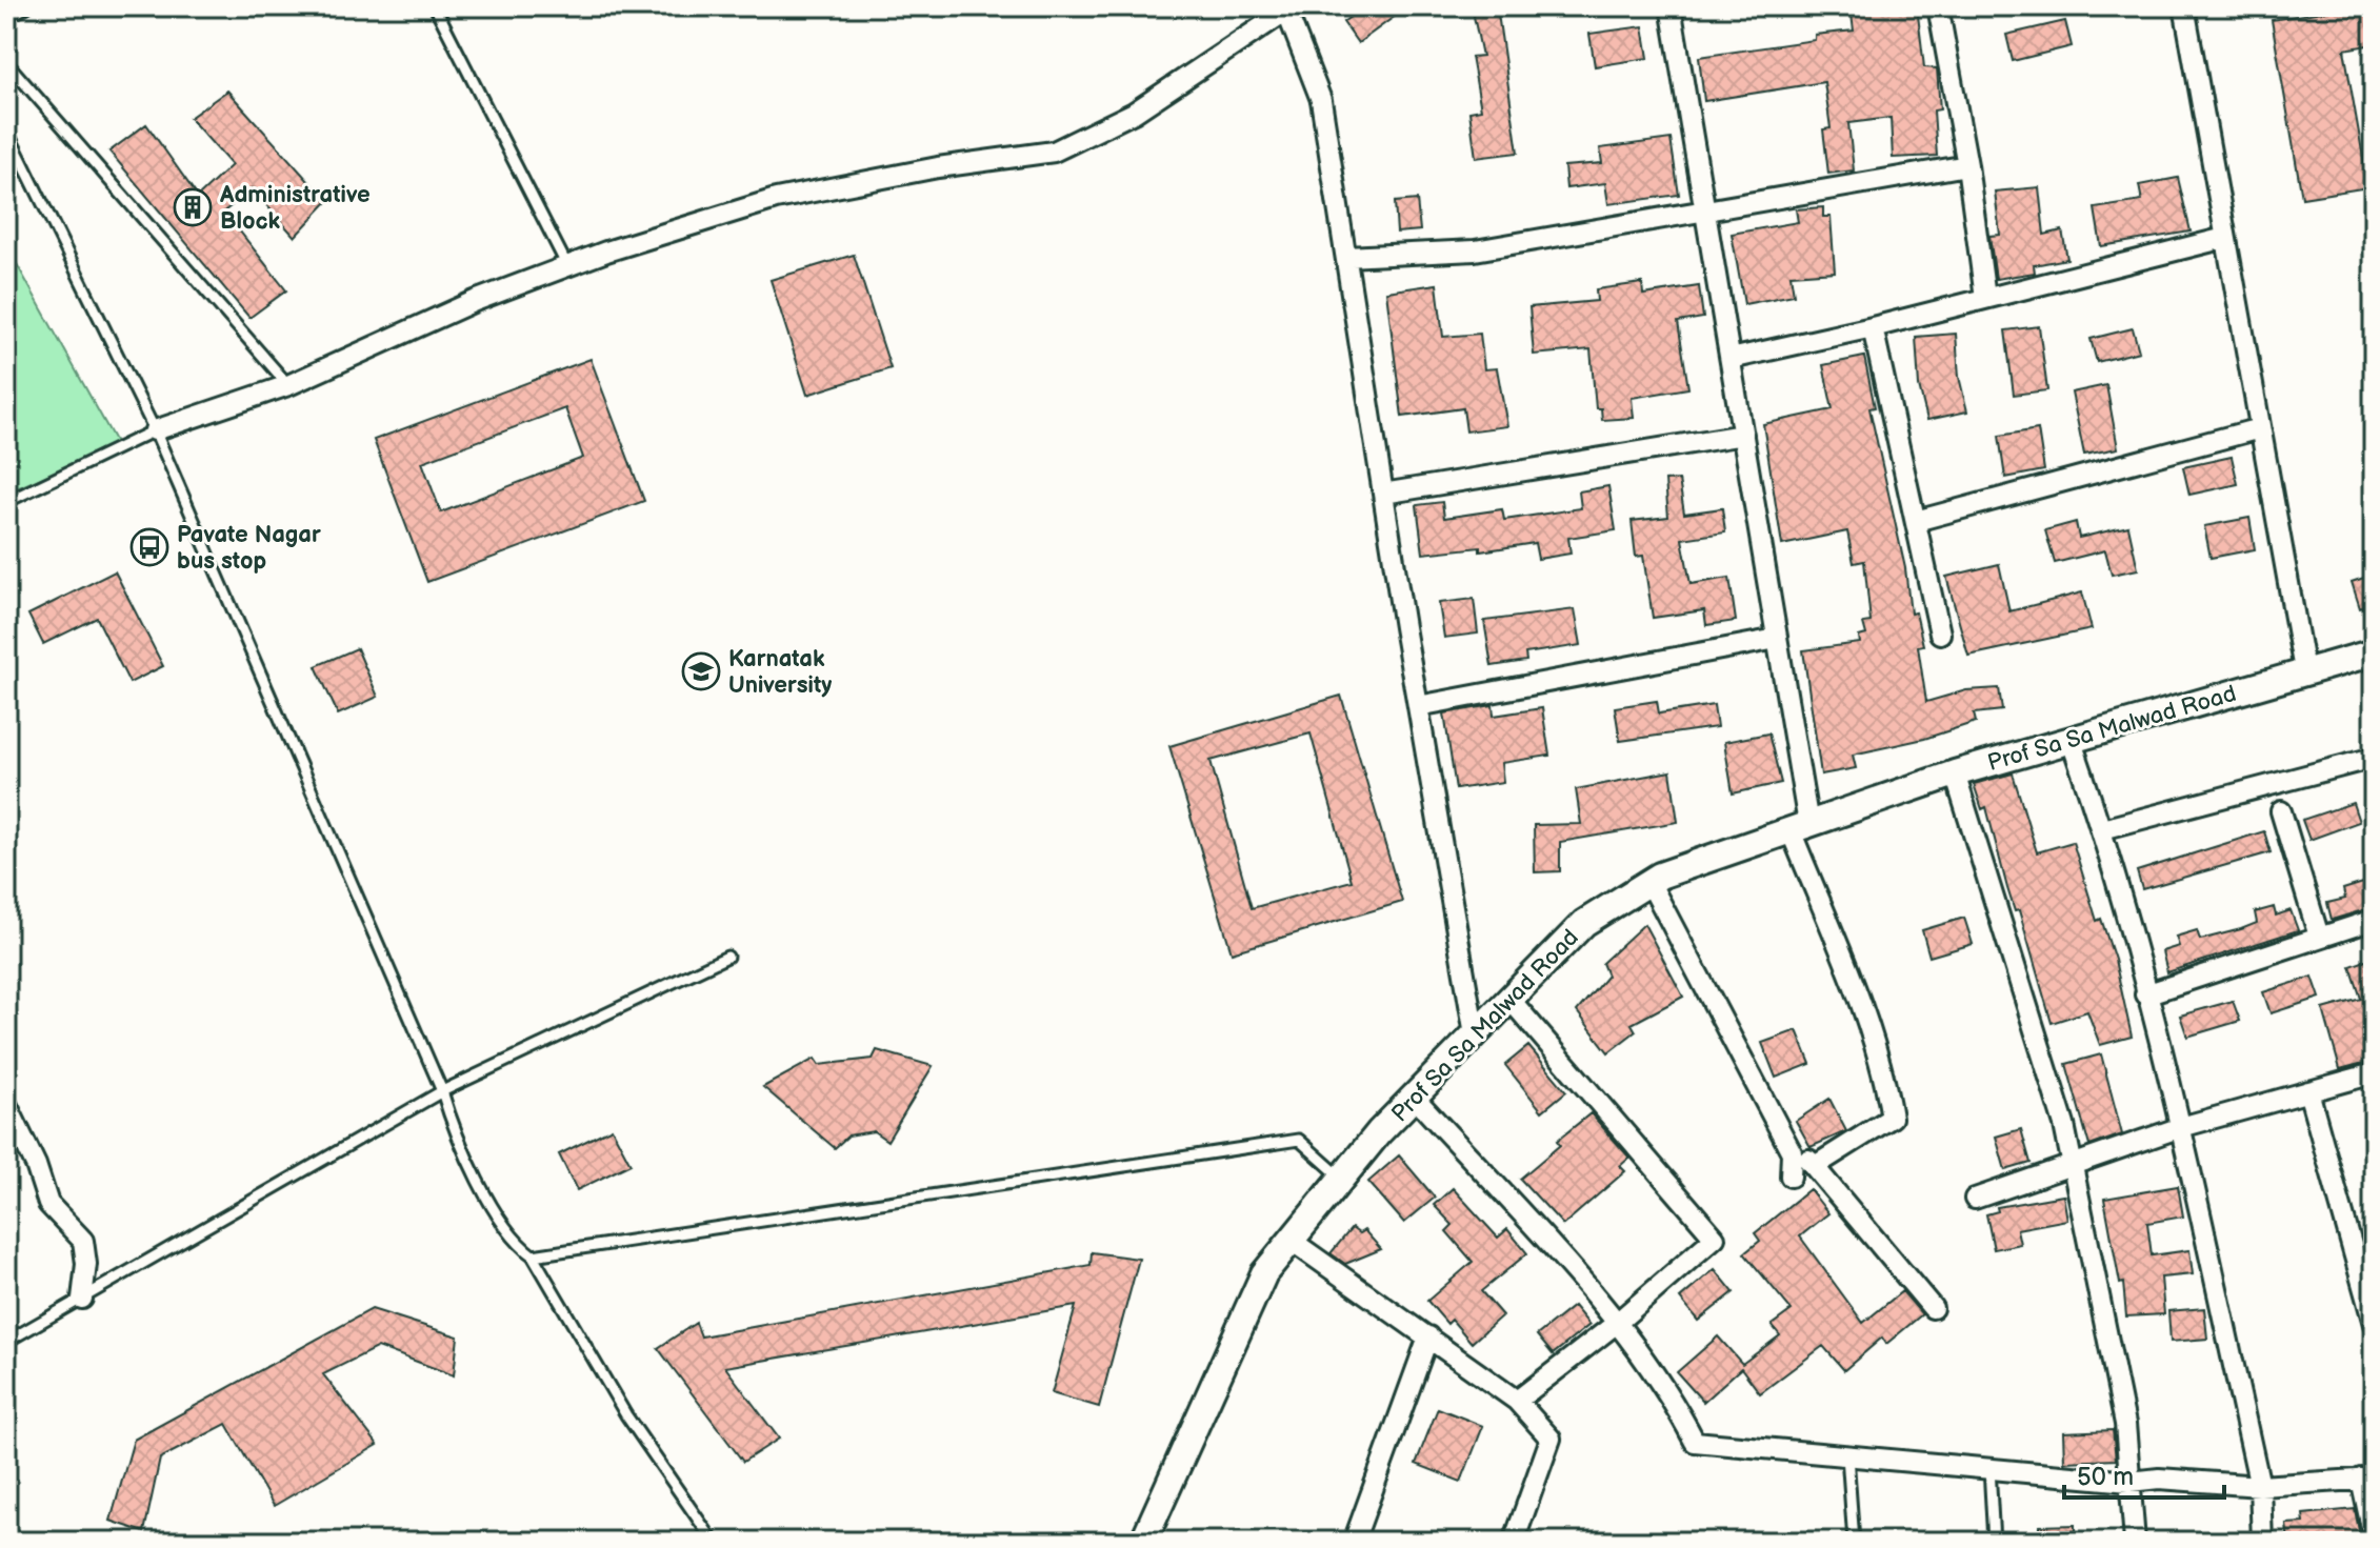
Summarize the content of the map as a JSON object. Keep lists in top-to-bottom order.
{
  "streets": {
    "street": ["Prof Sa Sa Malwad Road"]
  },
  "places": {
    "building": ["Administrative Block"],
    "bus stop": ["Pavate Nagar bus stop"],
    "school or university": ["Karnatak University"]
  },
  "scale_bar": "50 m"
}
